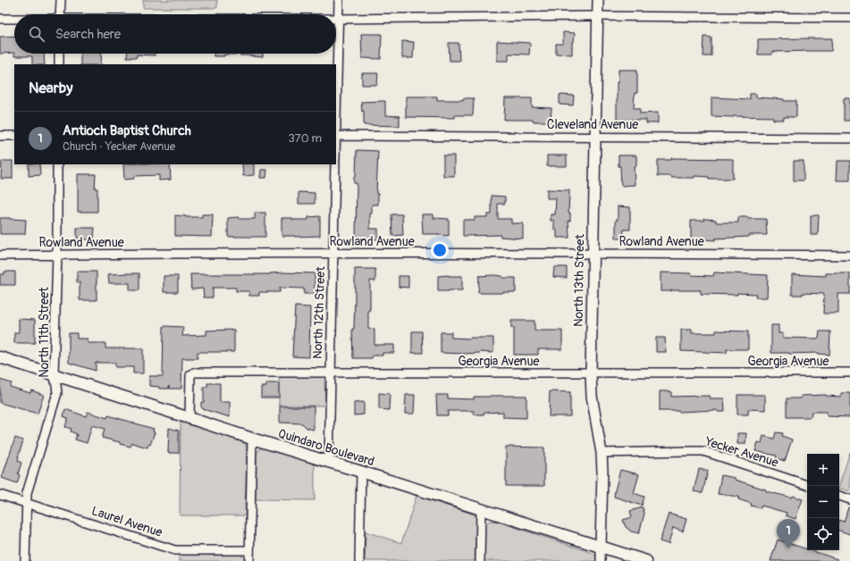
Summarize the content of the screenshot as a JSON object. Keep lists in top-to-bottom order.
{
  "streets": {
    "main road": ["Quindaro Boulevard"],
    "street": [
      "Cleveland Avenue",
      "Rowland Avenue",
      "North 13th Street",
      "North 12th Street",
      "North 11th Street",
      "Georgia Avenue",
      "Yecker Avenue",
      "Laurel Avenue"
    ]
  },
  "crossings": [
    ["Cleveland Avenue", "North 13th Street"],
    ["Rowland Avenue", "North 13th Street"],
    ["Rowland Avenue", "North 12th Street"],
    ["Rowland Avenue", "North 11th Street"],
    ["North 13th Street", "Georgia Avenue"],
    ["North 13th Street", "Quindaro Boulevard"],
    ["North 13th Street", "Yecker Avenue"],
    ["North 12th Street", "Georgia Avenue"],
    ["North 12th Street", "Quindaro Boulevard"],
    ["North 11th Street", "Quindaro Boulevard"],
    ["North 11th Street", "Laurel Avenue"],
    ["Georgia Avenue", "Quindaro Boulevard"]
  ],
  "page": {
    "search": "Search here",
    "heading": "Nearby",
    "list": [
      {
        "mark": "1",
        "name": "Antioch Baptist Church",
        "note": "Church · Yecker Avenue",
        "value": "370 m"
      }
    ],
    "map_buttons": ["+", "−"],
    "pins": "1"
  }
}
